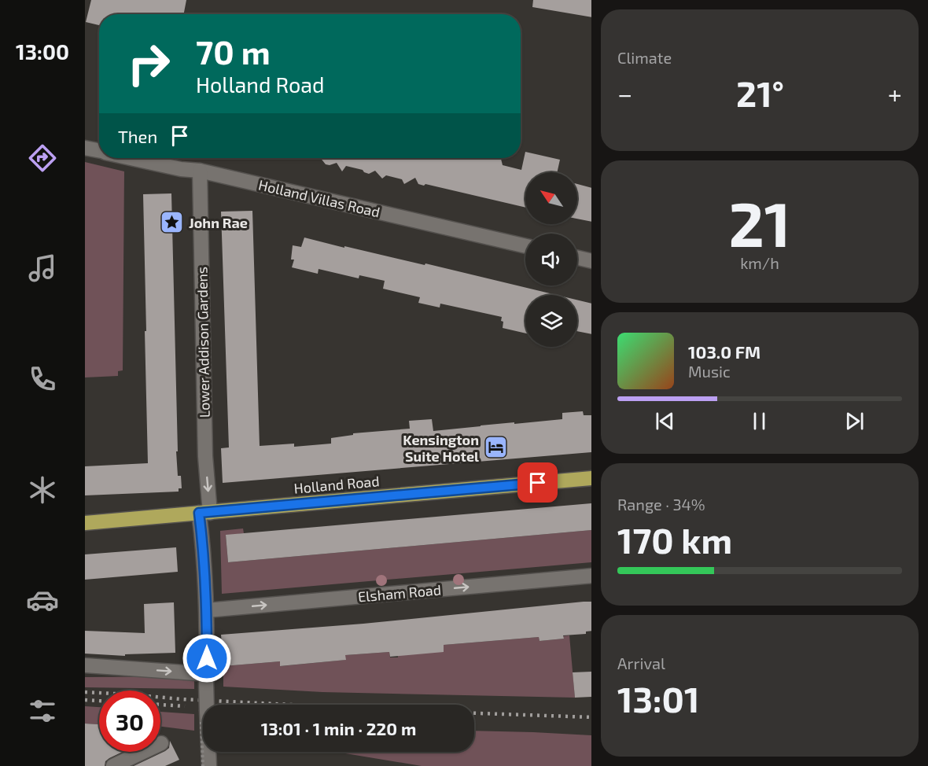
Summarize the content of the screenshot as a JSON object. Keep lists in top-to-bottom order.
{
  "streets": {
    "highway": ["Holland Road"],
    "street": ["Holland Villas Road", "Lower Addison Gardens", "Elsham Road"]
  },
  "crossings": [
    ["Holland Villas Road", "Lower Addison Gardens"],
    ["Lower Addison Gardens", "Holland Road"],
    ["Lower Addison Gardens", "Elsham Road"]
  ],
  "one_way": ["Lower Addison Gardens", "Elsham Road"],
  "places": {
    "place": ["John Rae"],
    "hotel": ["Kensington Suite Hotel"]
  },
  "north": "top left",
  "page": {
    "tabs": "13:00",
    "tile": [
      "Climate",
      ["21", "km/h"],
      ["Range · 34%", "170 km"],
      ["Arrival", "13:01"]
    ],
    "turn": ["70 m", "Holland Road"],
    "heat": ["−", "21°", "+"],
    "then": "Then",
    "song": ["103.0 FM", "Music"],
    "limit": "30",
    "trip": "13:01 · 1 min · 220 m"
  }
}
